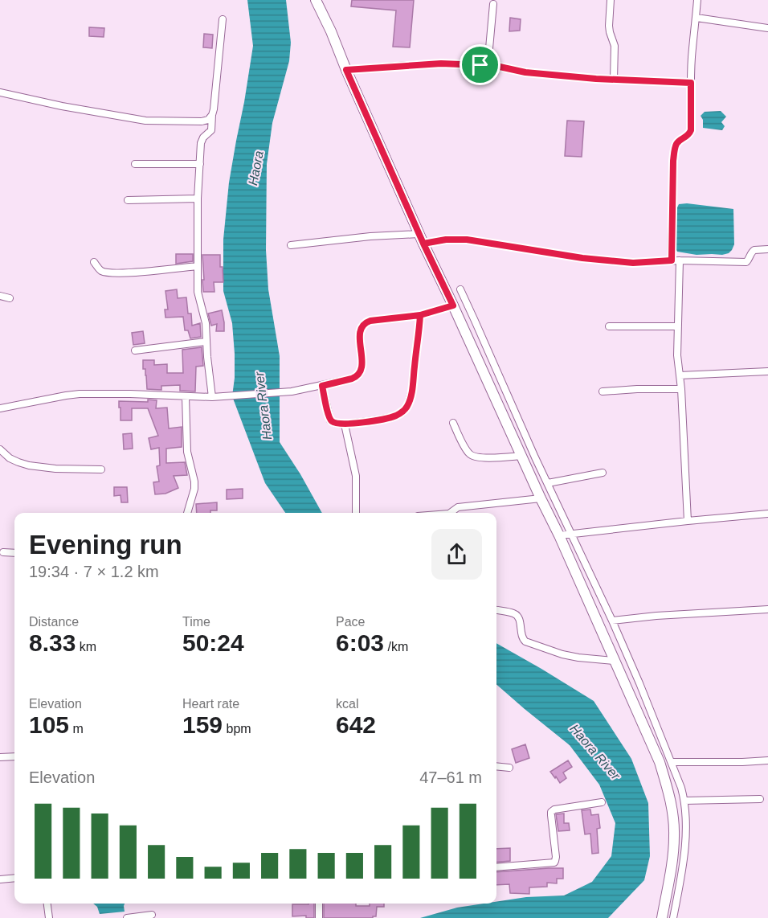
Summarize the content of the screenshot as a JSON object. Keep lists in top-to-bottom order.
{
  "water": ["Haora", "Haora River"],
  "page": {
    "heading": ["Evening run", "19:34 · 7 × 1.2 km"],
    "stats": [
      ["Distance", "8.33 km"],
      ["Time", "50:24"],
      ["Pace", "6:03 /km"],
      ["Elevation", "105 m"],
      ["Heart rate", "159 bpm"],
      ["kcal", "642"]
    ],
    "chart": ["Elevation", "47–61 m"]
  }
}
